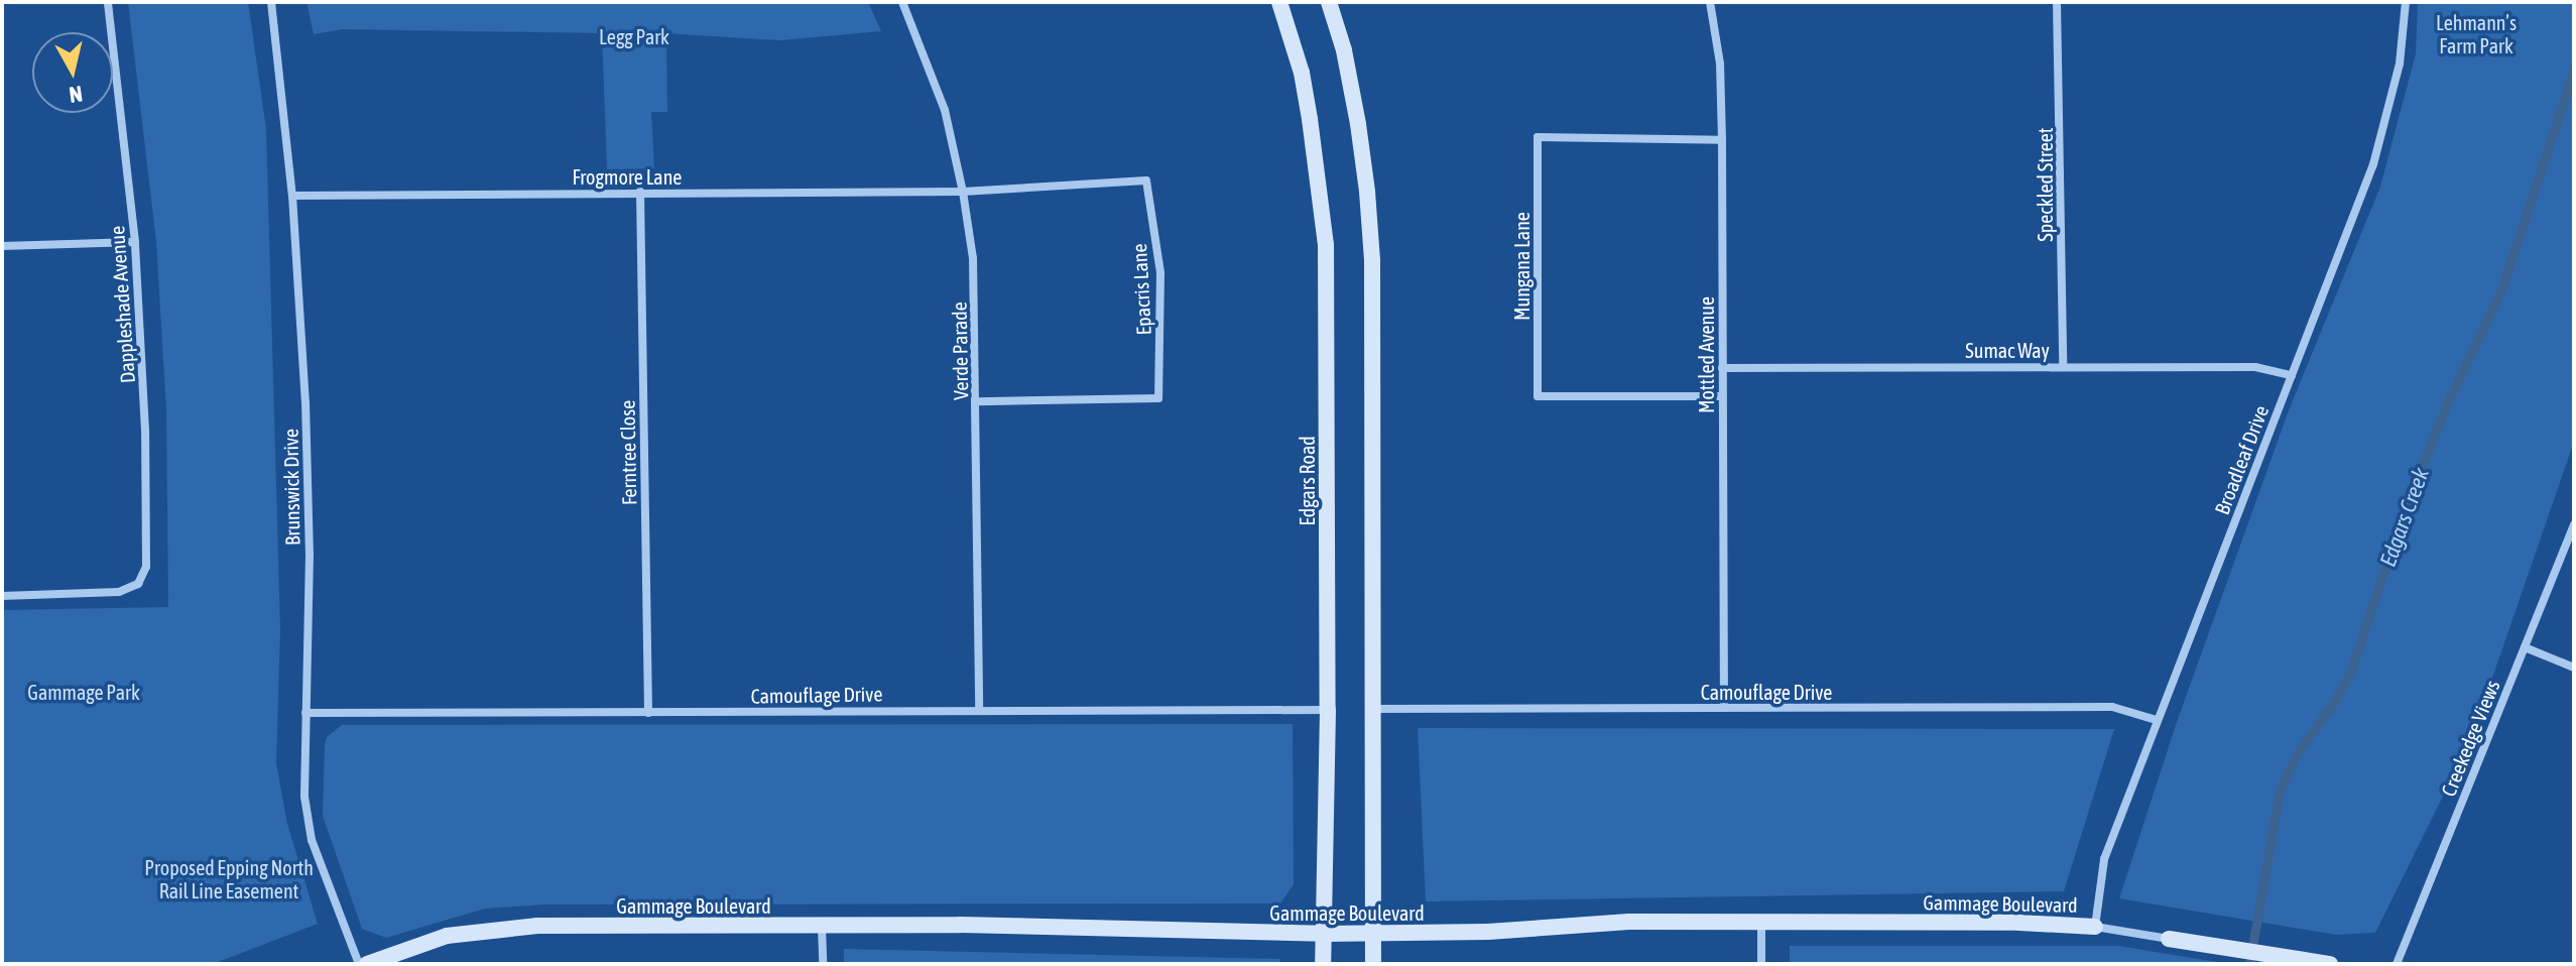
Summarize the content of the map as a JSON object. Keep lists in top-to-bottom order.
{
  "streets": {
    "main road": ["Edgars Road", "Gammage Boulevard"],
    "street": [
      "Frogmore Lane",
      "Speckled Street",
      "Mungana Lane",
      "Epacris Lane",
      "Dappleshade Avenue",
      "Sumac Way",
      "Verde Parade",
      "Mottled Avenue",
      "Ferntree Close",
      "Broadleaf Drive",
      "Brunswick Drive",
      "Camouflage Drive",
      "Creekedge Views"
    ]
  },
  "crossings": [
    ["Frogmore Lane", "Epacris Lane"],
    ["Frogmore Lane", "Verde Parade"],
    ["Frogmore Lane", "Ferntree Close"],
    ["Frogmore Lane", "Brunswick Drive"],
    ["Speckled Street", "Sumac Way"],
    ["Mungana Lane", "Mottled Avenue"],
    ["Epacris Lane", "Verde Parade"],
    ["Sumac Way", "Mottled Avenue"],
    ["Sumac Way", "Broadleaf Drive"],
    ["Verde Parade", "Camouflage Drive"],
    ["Mottled Avenue", "Camouflage Drive"],
    ["Ferntree Close", "Camouflage Drive"],
    ["Broadleaf Drive", "Camouflage Drive"],
    ["Broadleaf Drive", "Gammage Boulevard"],
    ["Edgars Road", "Camouflage Drive"],
    ["Edgars Road", "Gammage Boulevard"],
    ["Brunswick Drive", "Camouflage Drive"]
  ],
  "water": ["Edgars Creek"],
  "parks": [
    "Lehmann’s Farm Park",
    "Legg Park",
    "Gammage Park",
    "Proposed Epping North Rail Line Easement"
  ],
  "north": "bottom"
}
